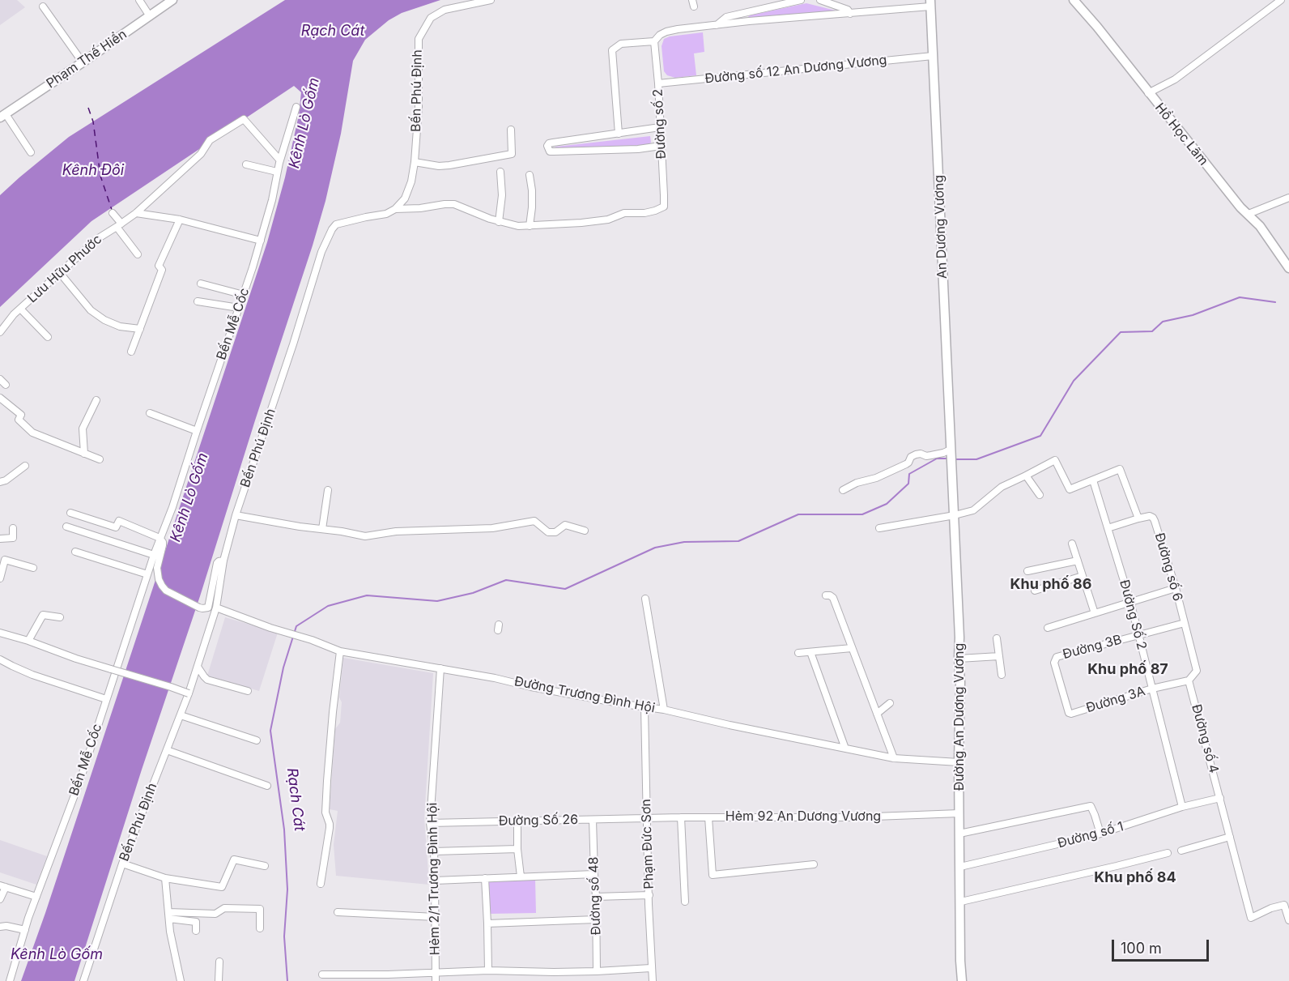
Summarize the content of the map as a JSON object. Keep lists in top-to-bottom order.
{
  "streets": {
    "main road": [
      "Phạm Thế Hiển",
      "Hồ Học Lãm",
      "An Dương Vương",
      "Đường An Dương Vương"
    ],
    "street": [
      "Đường số 12 An Dương Vương",
      "Bến Phú Định",
      "Đường số 2",
      "Lưu Hữu Phước",
      "Bến Mễ Cốc",
      "Đường số 6",
      "Đường Số 2",
      "Đường 3B",
      "Đường Trương Đình Hội",
      "Đường 3A",
      "Đường số 4",
      "Hẻm 92 An Dương Vương",
      "Đường Số 26",
      "Đường số 1",
      "Phạm Đức Sơn",
      "Hẻm 2/1 Trương Đình Hội",
      "Đường số 48"
    ]
  },
  "crossings": [
    ["Đường số 12 An Dương Vương", "Đường số 2"],
    ["Đường số 12 An Dương Vương", "An Dương Vương"],
    ["Bến Phú Định", "Đường Trương Đình Hội"],
    ["An Dương Vương", "Đường An Dương Vương"],
    ["Lưu Hữu Phước", "Bến Mễ Cốc"],
    ["Đường số 6", "Đường 3B"],
    ["Đường số 6", "Đường 3A"],
    ["Đường số 6", "Đường số 4"],
    ["Đường Số 2", "Đường 3B"],
    ["Đường Số 2", "Đường 3A"],
    ["Đường Số 2", "Đường số 1"],
    ["Đường 3B", "Đường 3A"],
    ["Đường Trương Đình Hội", "Đường An Dương Vương"],
    ["Đường Trương Đình Hội", "Phạm Đức Sơn"],
    ["Đường Trương Đình Hội", "Hẻm 2/1 Trương Đình Hội"],
    ["Đường 3A", "Đường số 4"],
    ["Đường An Dương Vương", "Hẻm 92 An Dương Vương"],
    ["Đường An Dương Vương", "Đường số 1"],
    ["Đường số 4", "Đường số 1"],
    ["Hẻm 92 An Dương Vương", "Đường Số 26"],
    ["Hẻm 92 An Dương Vương", "Phạm Đức Sơn"],
    ["Đường Số 26", "Phạm Đức Sơn"],
    ["Đường Số 26", "Hẻm 2/1 Trương Đình Hội"],
    ["Đường Số 26", "Đường số 48"],
    ["Phạm Đức Sơn", "Đường số 48"]
  ],
  "districts": ["Khu phố 86", "Khu phố 87", "Khu phố 84"],
  "water": ["Rạch Cát", "Kênh Lò Gốm", "Kênh Đôi"],
  "scale_bar": "100 m"
}
